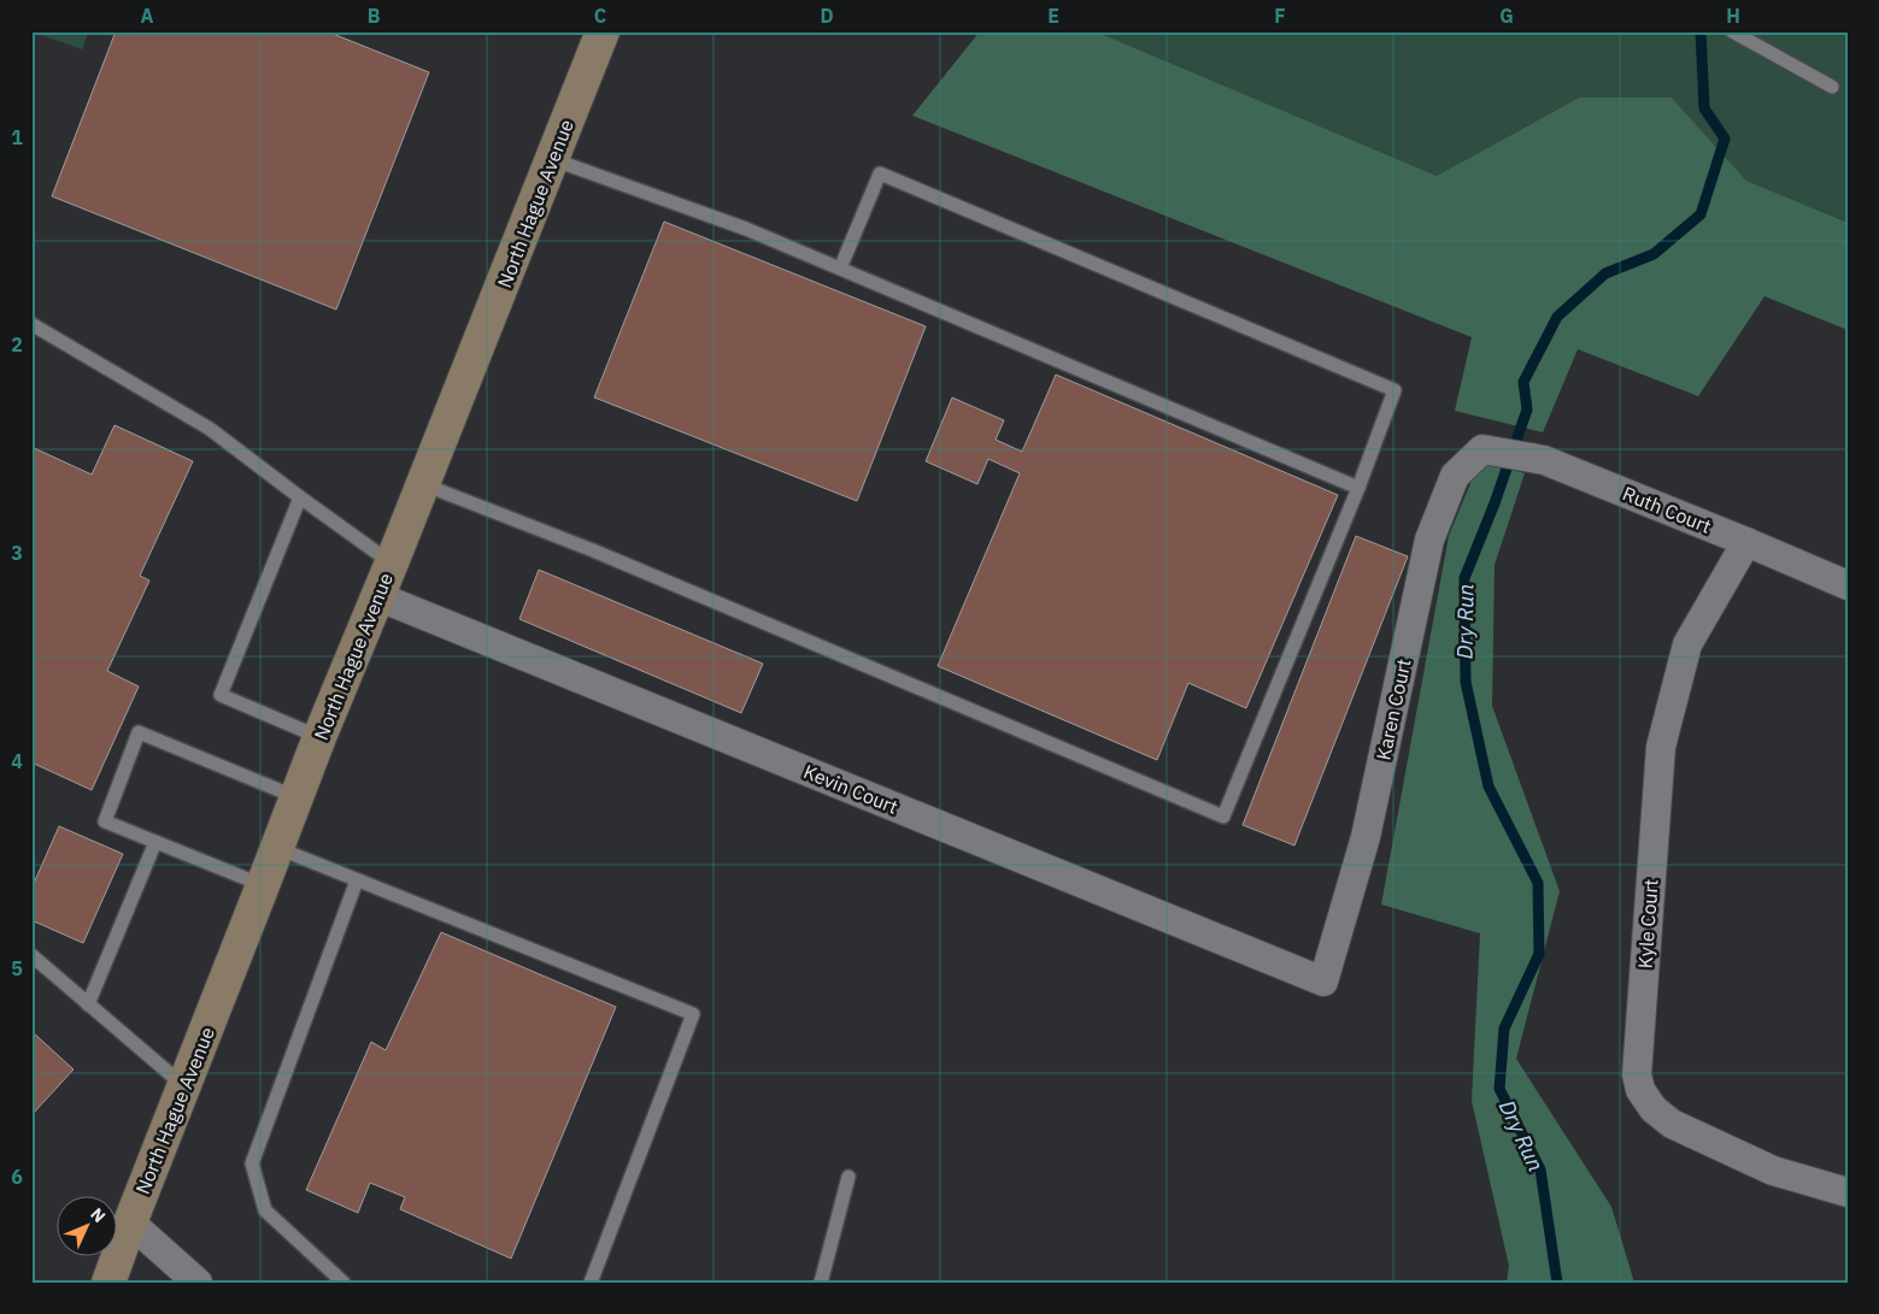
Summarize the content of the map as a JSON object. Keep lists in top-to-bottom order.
{
  "streets": {
    "main road": ["North Hague Avenue"],
    "street": [
      "Ruth Court",
      "Karen Court",
      "Kevin Court",
      "Kyle Court"
    ]
  },
  "crossings": [
    ["North Hague Avenue", "Kevin Court"],
    ["Ruth Court", "Karen Court"],
    ["Ruth Court", "Kyle Court"],
    ["Karen Court", "Kevin Court"]
  ],
  "water": ["Dry Run"],
  "north": "top right",
  "grid": {
    "columns": [
      "A",
      "B",
      "C",
      "D",
      "E",
      "F",
      "G",
      "H"
    ],
    "rows": [
      "1",
      "2",
      "3",
      "4",
      "5",
      "6"
    ]
  }
}
